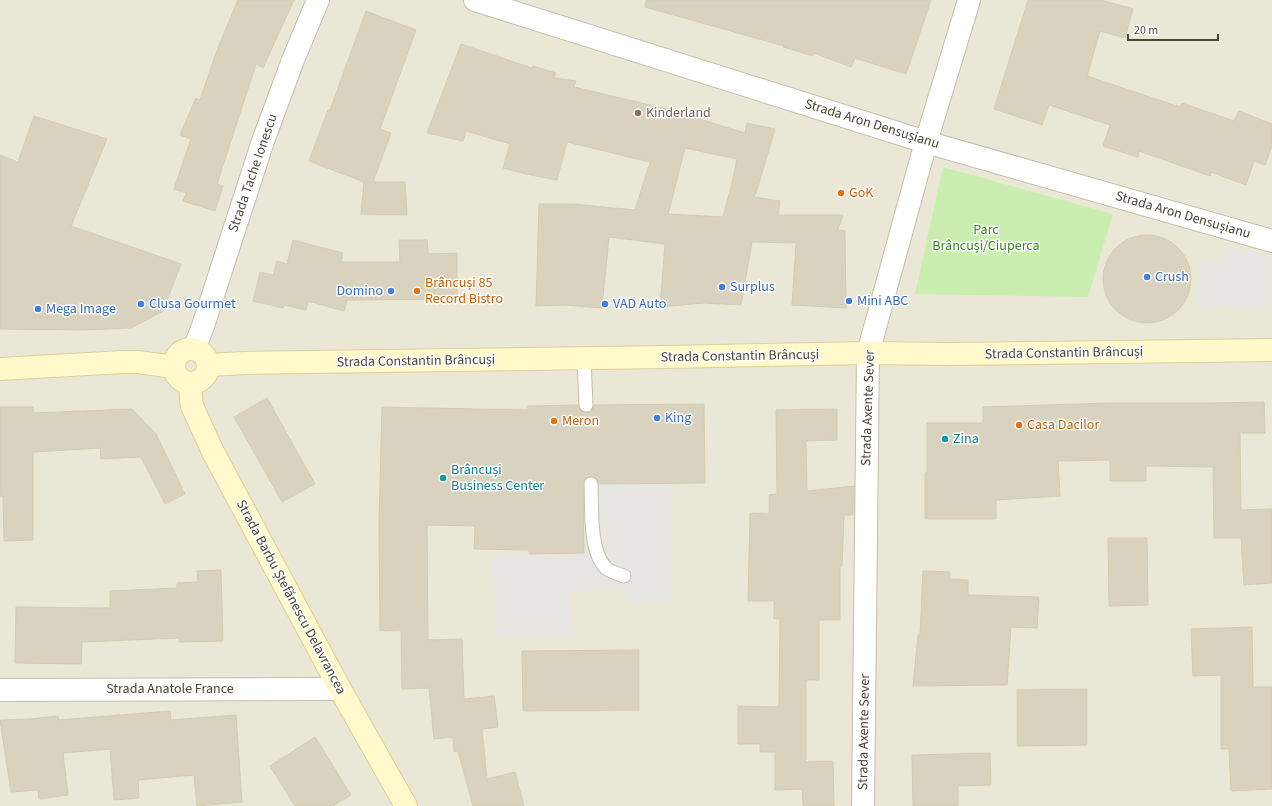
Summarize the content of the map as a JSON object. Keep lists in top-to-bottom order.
{
  "streets": {
    "main road": ["Strada Constantin Brâncuși", "Strada Barbu Ștefănescu Delavrancea"],
    "street": [
      "Strada Aron Densușianu",
      "Strada Tache Ionescu",
      "Strada Axente Sever",
      "Strada Anatole France"
    ]
  },
  "crossings": [
    ["Strada Aron Densușianu", "Strada Axente Sever"],
    ["Strada Tache Ionescu", "Strada Constantin Brâncuși"],
    ["Strada Tache Ionescu", "Strada Barbu Ștefănescu Delavrancea"],
    ["Strada Constantin Brâncuși", "Strada Axente Sever"],
    ["Strada Constantin Brâncuși", "Strada Barbu Ștefănescu Delavrancea"],
    ["Strada Barbu Ștefănescu Delavrancea", "Strada Anatole France"]
  ],
  "parks": ["Parc Brâncuși/Ciuperca"],
  "places": [
    "Kinderland",
    "GoK",
    "Crush",
    "Surplus",
    "Domino",
    "Brâncuși 85 Record Bistro",
    "Mini ABC",
    "Clusa Gourmet",
    "VAD Auto",
    "Mega Image",
    "King",
    "Meron",
    "Casa Dacilor",
    "Zina",
    "Brâncuși Business Center"
  ],
  "scale_bar": "20 m"
}
